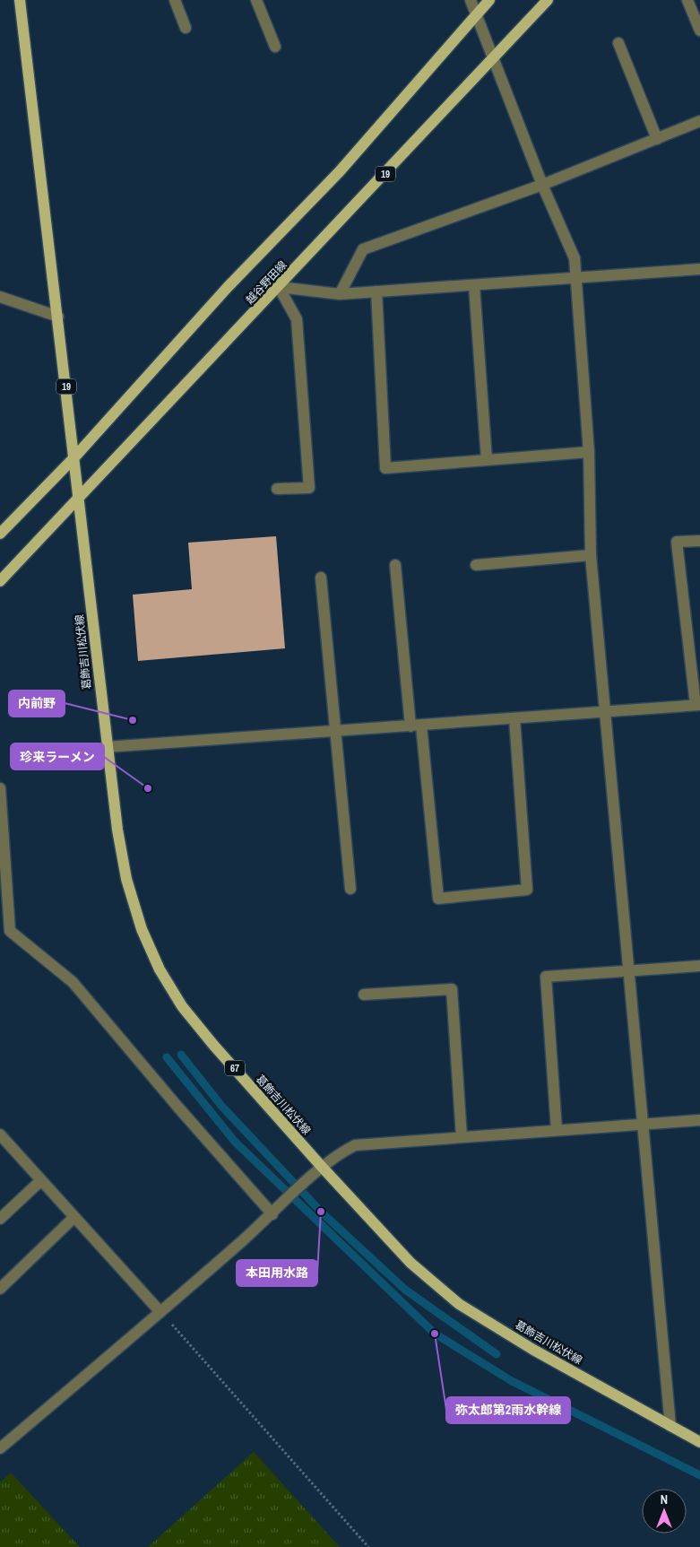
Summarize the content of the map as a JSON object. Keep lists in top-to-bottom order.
{
  "streets": {
    "main road": [
      "19",
      "越谷野田線",
      "葛飾吉川松伏線",
      "67"
    ]
  },
  "crossings": [
    ["19", "葛飾吉川松伏線"],
    ["越谷野田線", "葛飾吉川松伏線"]
  ],
  "places": [
    "内前野",
    "珍来ラーメン",
    "本田用水路",
    "弥太郎第2雨水幹線"
  ],
  "north": "top"
}
